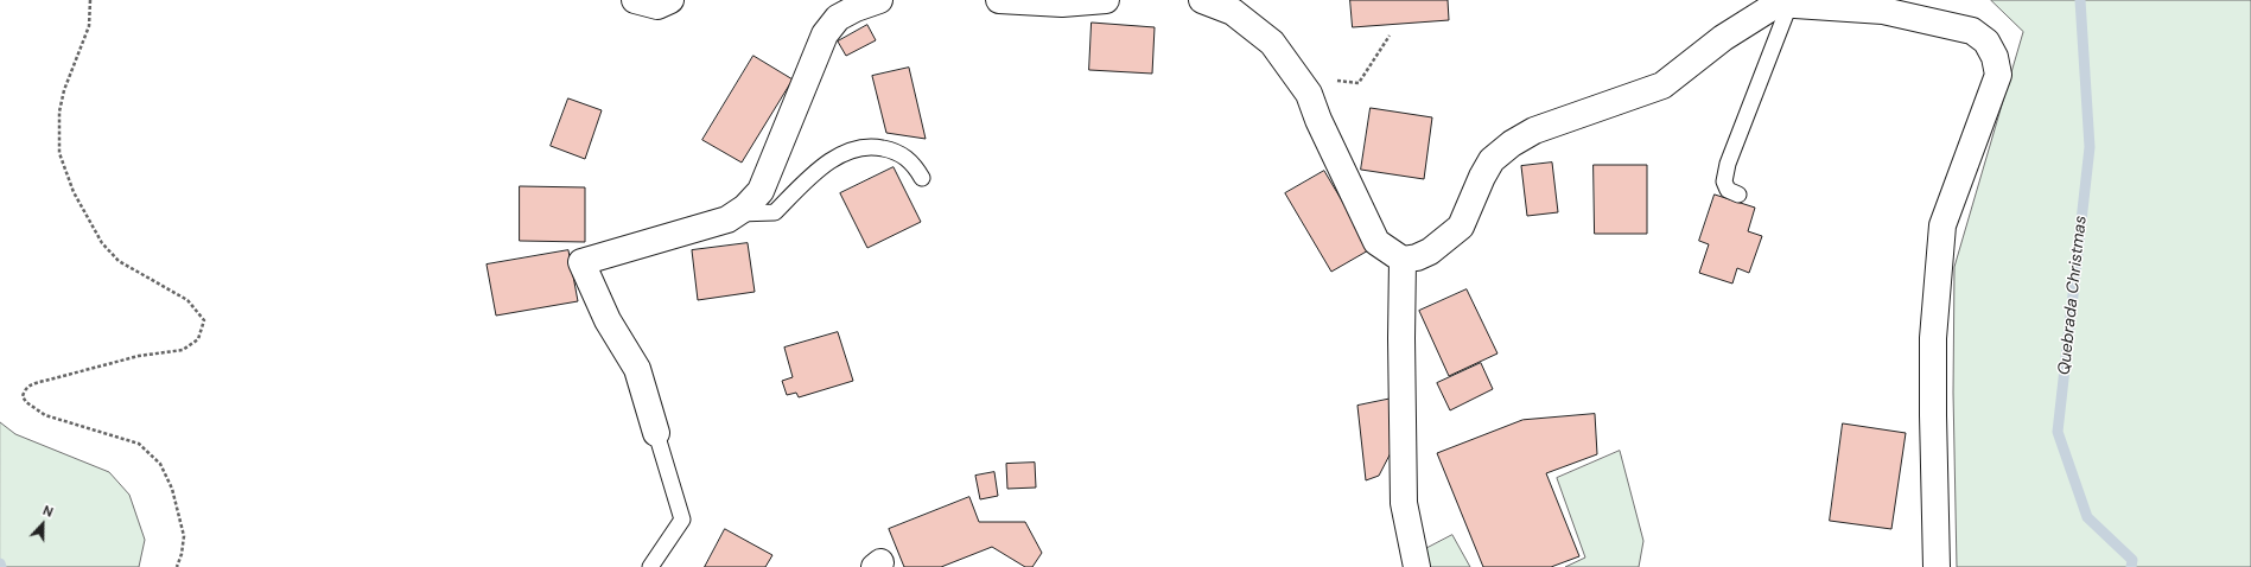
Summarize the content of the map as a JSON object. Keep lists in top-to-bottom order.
{
  "water": ["Quebrada Christmas"],
  "north": "top"
}
